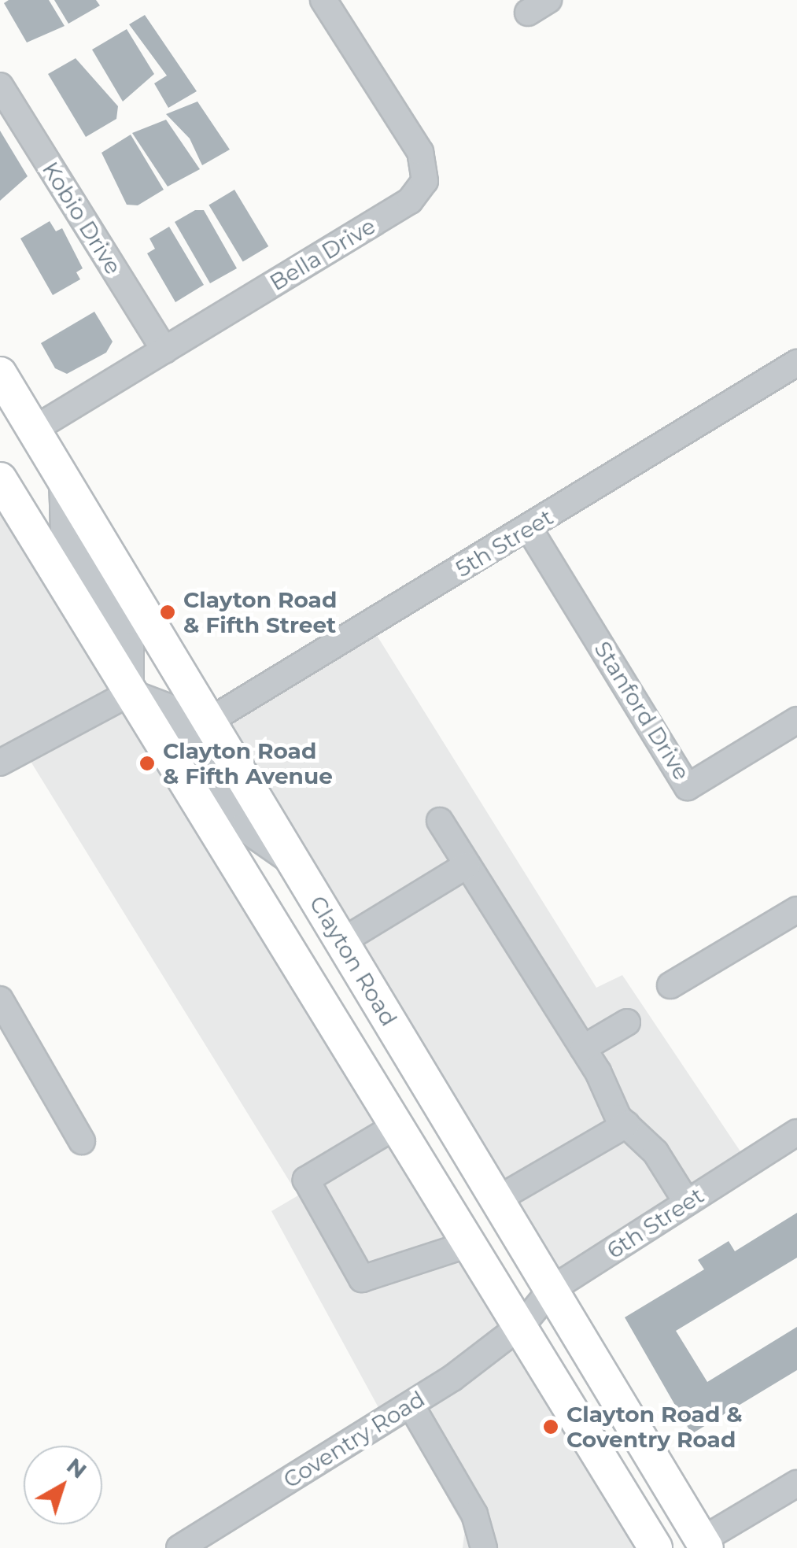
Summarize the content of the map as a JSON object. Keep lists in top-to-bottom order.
{
  "streets": {
    "main road": ["Clayton Road"],
    "street": [
      "Kobio Drive",
      "Bella Drive",
      "5th Street",
      "Stanford Drive",
      "6th Street",
      "Coventry Road"
    ]
  },
  "crossings": [
    ["Kobio Drive", "Bella Drive"],
    ["Bella Drive", "Clayton Road"],
    ["5th Street", "Stanford Drive"],
    ["5th Street", "Clayton Road"],
    ["Clayton Road", "6th Street"],
    ["6th Street", "Coventry Road"]
  ],
  "places": ["Clayton Road & Fifth Street", "Clayton Road & Fifth Avenue", "Clayton Road & Coventry Road"],
  "north": "top right"
}
